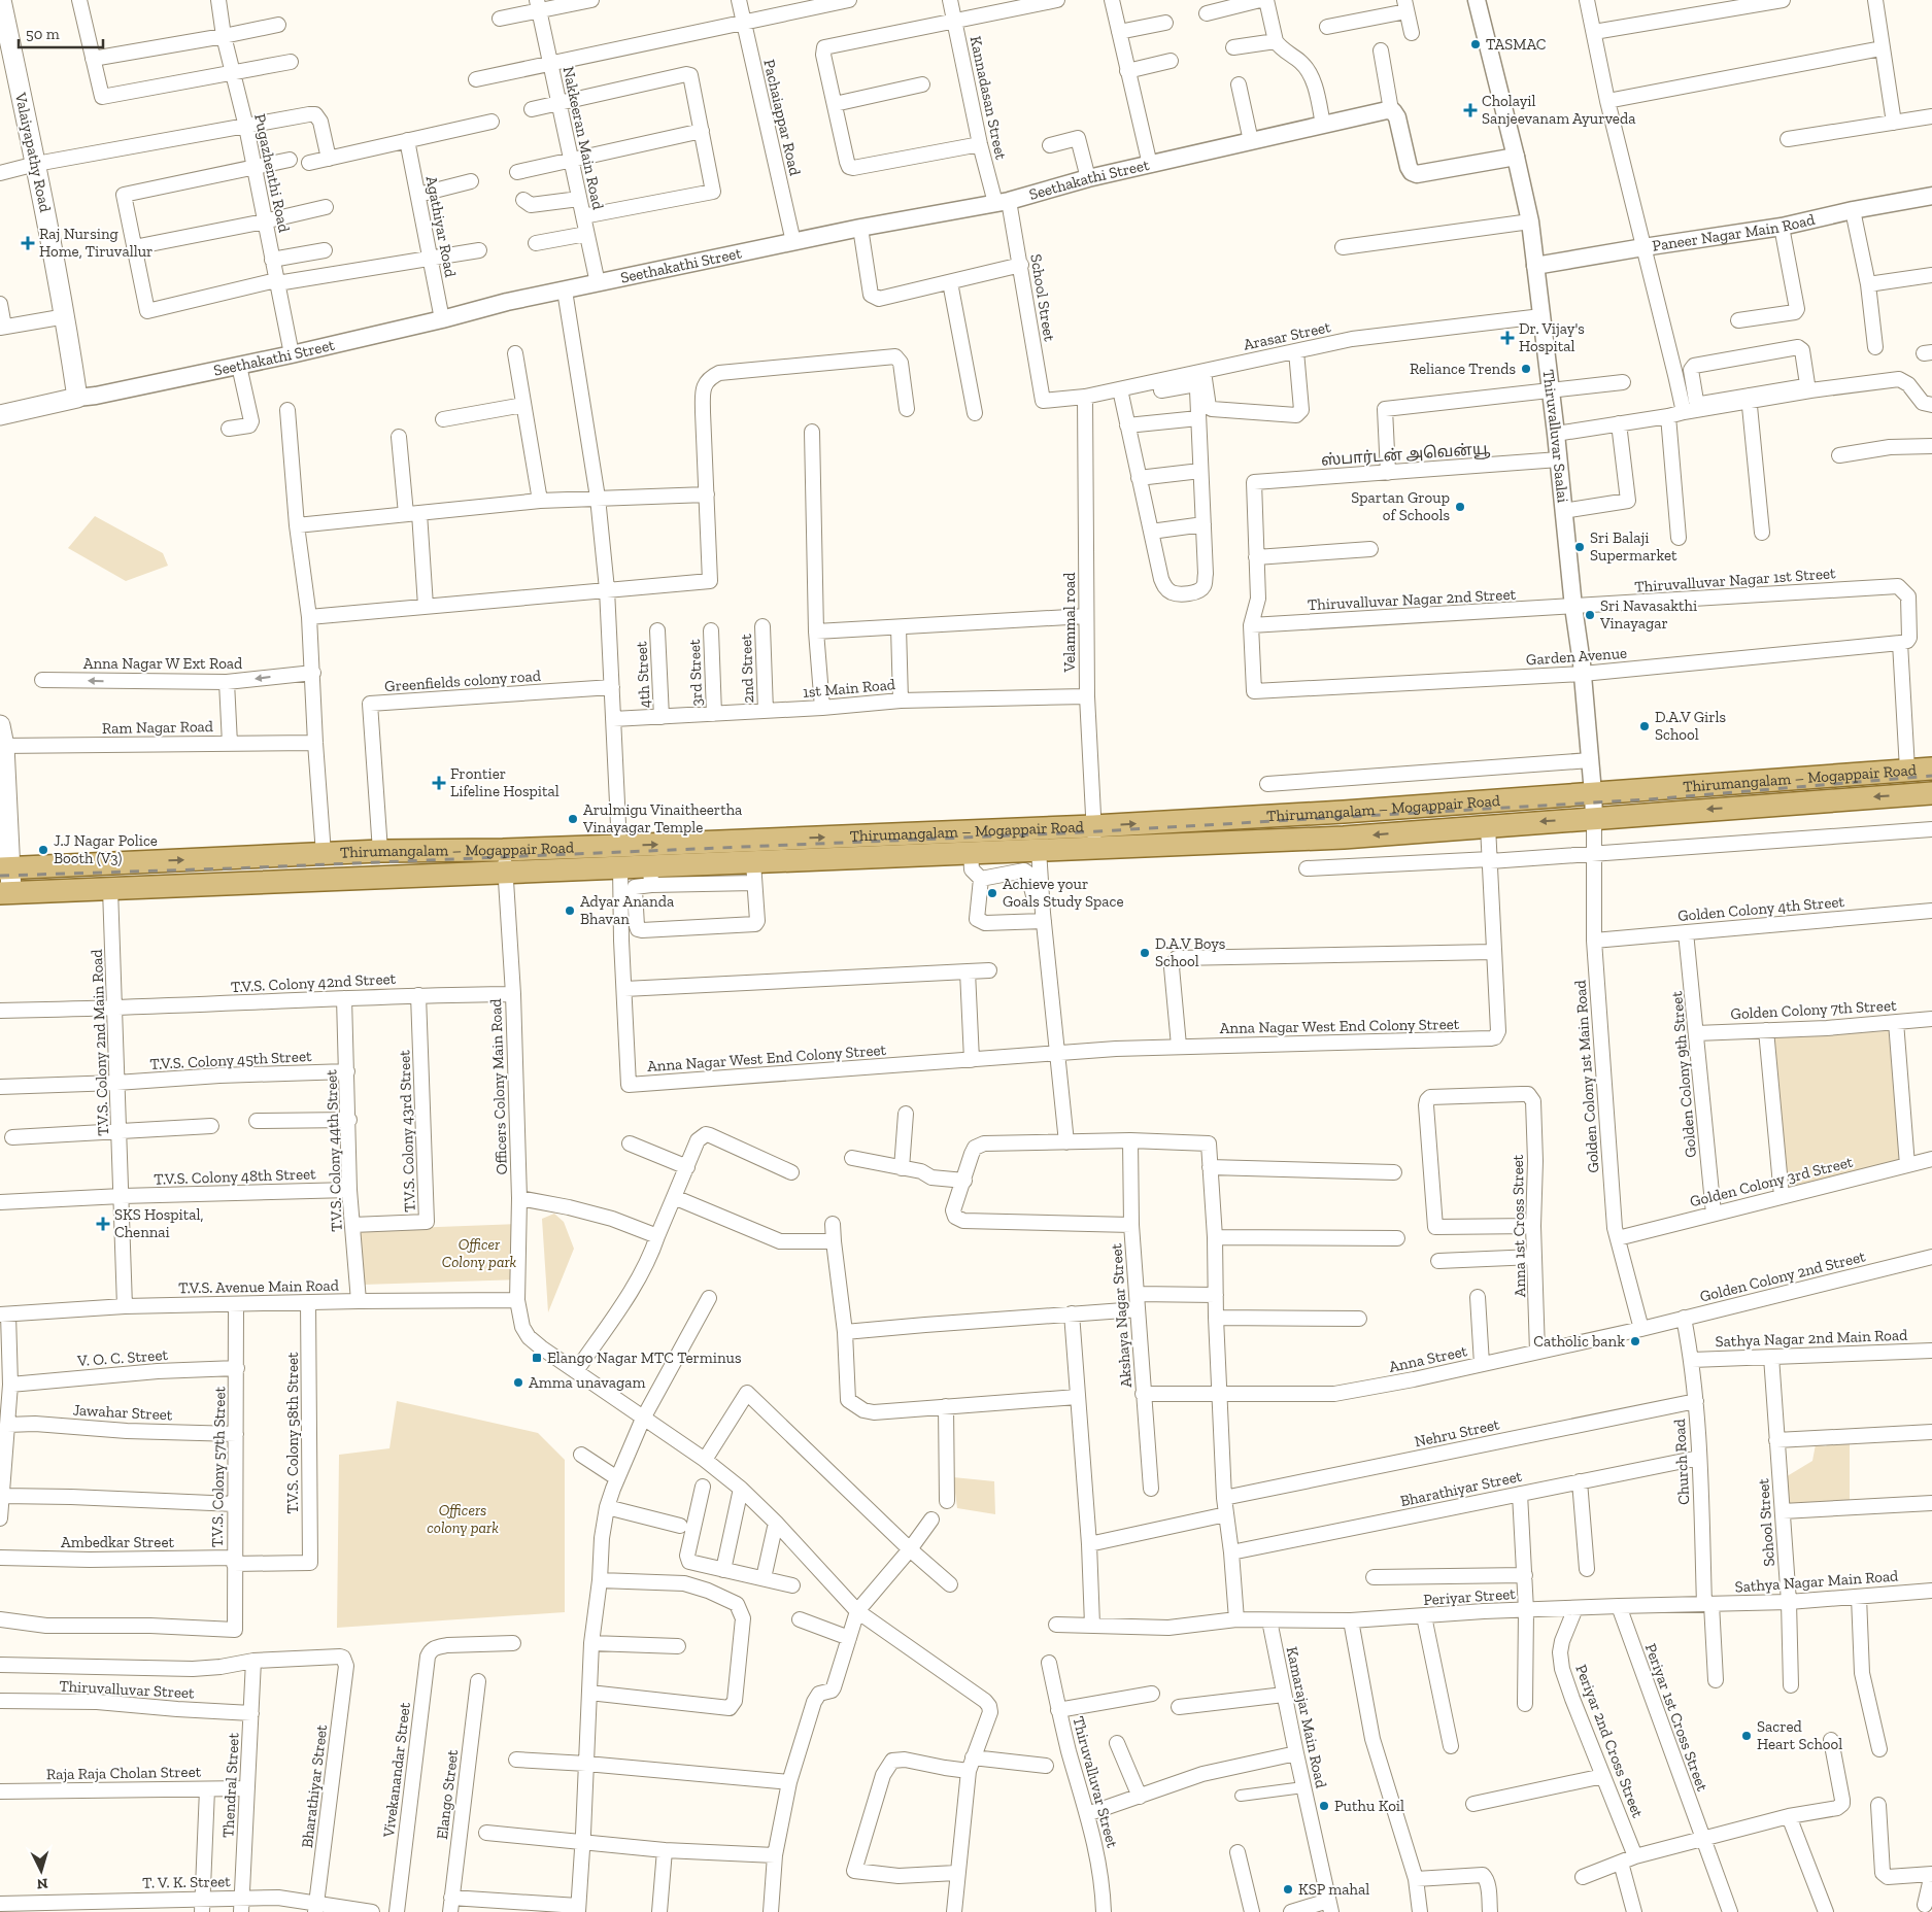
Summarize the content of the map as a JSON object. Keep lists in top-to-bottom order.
{
  "streets": {
    "main road": ["Valaiyapathy Road", "Thirumangalam – Mogappair Road"],
    "street": [
      "Kannadasan Street",
      "Pachaiappar Road",
      "Nakkeeran Main Road",
      "Pugazhenthi Road",
      "Seethakathi Street",
      "Agathiyar Road",
      "Paneer Nagar Main Road",
      "School Street",
      "Arasar Street",
      "Thiruvalluvar Saalai",
      "ஸ்பார்டன் அவென்யூ",
      "Thiruvalluvar Nagar 1st Street",
      "Thiruvalluvar Nagar 2nd Street",
      "Velammal road",
      "Garden Avenue",
      "Anna Nagar W Ext Road",
      "2nd Street",
      "3rd Street",
      "4th Street",
      "Greenfields colony road",
      "1st Main Road",
      "Ram Nagar Road",
      "Golden Colony 4th Street",
      "T.V.S. Colony 42nd Street",
      "Golden Colony 7th Street",
      "Anna Nagar West End Colony Street",
      "T.V.S. Colony 2nd Main Road",
      "T.V.S. Colony 45th Street",
      "Golden Colony 9th Street",
      "Golden Colony 1st Main Road",
      "Officers Colony Main Road",
      "T.V.S. Colony 43rd Street",
      "T.V.S. Colony 44th Street",
      "T.V.S. Colony 48th Street",
      "Golden Colony 3rd Street",
      "Anna 1st Cross Street",
      "Golden Colony 2nd Street",
      "T.V.S. Avenue Main Road",
      "Akshaya Nagar Street",
      "Sathya Nagar 2nd Main Road",
      "V. O. C. Street",
      "Anna Street",
      "Jawahar Street",
      "T.V.S. Colony 58th Street",
      "Nehru Street",
      "Church Road",
      "T.V.S. Colony 57th Street",
      "Bharathiyar Street",
      "Ambedkar Street",
      "Sathya Nagar Main Road",
      "Periyar Street",
      "Thiruvalluvar Street",
      "Kamarajar Main Road",
      "Periyar 1st Cross Street",
      "Periyar 2nd Cross Street",
      "Vivekanandar Street",
      "Raja Raja Cholan Street",
      "Thendral Street",
      "Elango Street",
      "T. V. K. Street"
    ]
  },
  "crossings": [
    ["Kannadasan Street", "Seethakathi Street"],
    ["Kannadasan Street", "School Street"],
    ["Pachaiappar Road", "Seethakathi Street"],
    ["Nakkeeran Main Road", "Seethakathi Street"],
    ["Valaiyapathy Road", "Seethakathi Street"],
    ["Pugazhenthi Road", "Seethakathi Street"],
    ["Seethakathi Street", "Agathiyar Road"],
    ["Seethakathi Street", "School Street"],
    ["Seethakathi Street", "Anna Nagar West End Colony Street"],
    ["Paneer Nagar Main Road", "Thiruvalluvar Saalai"],
    ["School Street", "Arasar Street"],
    ["School Street", "Sathya Nagar 2nd Main Road"],
    ["School Street", "Sathya Nagar Main Road"],
    ["Arasar Street", "Thiruvalluvar Saalai"],
    ["Arasar Street", "Velammal road"],
    ["Thiruvalluvar Saalai", "ஸ்பார்டன் அவென்யூ"],
    ["Thiruvalluvar Saalai", "Thiruvalluvar Nagar 1st Street"],
    ["Thiruvalluvar Saalai", "Thiruvalluvar Nagar 2nd Street"],
    ["Thiruvalluvar Saalai", "Garden Avenue"],
    ["Thiruvalluvar Saalai", "Thirumangalam – Mogappair Road"],
    ["Thiruvalluvar Saalai", "Golden Colony 1st Main Road"],
    ["Thiruvalluvar Nagar 1st Street", "Thiruvalluvar Nagar 2nd Street"],
    ["Thiruvalluvar Nagar 1st Street", "Garden Avenue"],
    ["Thiruvalluvar Nagar 2nd Street", "Garden Avenue"],
    ["Velammal road", "1st Main Road"],
    ["Velammal road", "Thirumangalam – Mogappair Road"],
    ["2nd Street", "1st Main Road"],
    ["3rd Street", "1st Main Road"],
    ["4th Street", "1st Main Road"],
    ["Greenfields colony road", "Thirumangalam – Mogappair Road"],
    ["Greenfields colony road", "Anna Nagar West End Colony Street"],
    ["1st Main Road", "Anna Nagar West End Colony Street"],
    ["Thirumangalam – Mogappair Road", "Anna Nagar West End Colony Street"],
    ["Thirumangalam – Mogappair Road", "T.V.S. Colony 2nd Main Road"],
    ["Thirumangalam – Mogappair Road", "Golden Colony 1st Main Road"],
    ["Thirumangalam – Mogappair Road", "Officers Colony Main Road"],
    ["Golden Colony 4th Street", "Golden Colony 9th Street"],
    ["Golden Colony 4th Street", "Golden Colony 1st Main Road"],
    ["T.V.S. Colony 42nd Street", "T.V.S. Colony 2nd Main Road"],
    ["T.V.S. Colony 42nd Street", "Officers Colony Main Road"],
    ["T.V.S. Colony 42nd Street", "T.V.S. Colony 43rd Street"],
    ["T.V.S. Colony 42nd Street", "T.V.S. Colony 44th Street"],
    ["Golden Colony 7th Street", "Golden Colony 9th Street"],
    ["T.V.S. Colony 2nd Main Road", "T.V.S. Colony 45th Street"],
    ["T.V.S. Colony 2nd Main Road", "T.V.S. Colony 48th Street"],
    ["T.V.S. Colony 2nd Main Road", "T.V.S. Avenue Main Road"],
    ["T.V.S. Colony 45th Street", "T.V.S. Colony 44th Street"],
    ["Golden Colony 9th Street", "Golden Colony 3rd Street"],
    ["Golden Colony 1st Main Road", "Golden Colony 3rd Street"],
    ["Golden Colony 1st Main Road", "Golden Colony 2nd Street"],
    ["Golden Colony 1st Main Road", "Anna Street"],
    ["Officers Colony Main Road", "T.V.S. Avenue Main Road"],
    ["T.V.S. Colony 43rd Street", "T.V.S. Colony 44th Street"],
    ["T.V.S. Colony 44th Street", "T.V.S. Colony 48th Street"],
    ["T.V.S. Colony 44th Street", "T.V.S. Avenue Main Road"],
    ["Anna 1st Cross Street", "Anna Street"],
    ["Golden Colony 2nd Street", "Anna Street"],
    ["Golden Colony 2nd Street", "Church Road"],
    ["T.V.S. Avenue Main Road", "T.V.S. Colony 58th Street"],
    ["T.V.S. Avenue Main Road", "T.V.S. Colony 57th Street"],
    ["Akshaya Nagar Street", "Anna Street"],
    ["Sathya Nagar 2nd Main Road", "Church Road"],
    ["V. O. C. Street", "T.V.S. Colony 57th Street"],
    ["Jawahar Street", "T.V.S. Colony 57th Street"],
    ["T.V.S. Colony 58th Street", "Ambedkar Street"],
    ["Nehru Street", "Church Road"],
    ["Church Road", "Bharathiyar Street"],
    ["Church Road", "Sathya Nagar Main Road"],
    ["Church Road", "Periyar Street"],
    ["T.V.S. Colony 57th Street", "Ambedkar Street"],
    ["Bharathiyar Street", "Thendral Street"],
    ["Bharathiyar Street", "T. V. K. Street"],
    ["Sathya Nagar Main Road", "Periyar Street"],
    ["Periyar Street", "Kamarajar Main Road"],
    ["Periyar Street", "Periyar 1st Cross Street"],
    ["Periyar Street", "Periyar 2nd Cross Street"],
    ["Thiruvalluvar Street", "Thendral Street"],
    ["Raja Raja Cholan Street", "Thendral Street"],
    ["Thendral Street", "T. V. K. Street"]
  ],
  "one_way": ["Anna Nagar W Ext Road"],
  "parks": ["Officer Colony park", "Officers colony park"],
  "places": {
    "other": [
      "TASMAC",
      "Reliance Trends",
      "Spartan Group of Schools",
      "Sri Balaji Supermarket",
      "Sri Navasakthi Vinayagar",
      "D.A.V Girls School",
      "Arulmigu Vinaitheertha Vinayagar Temple",
      "J.J Nagar Police Booth (V3)",
      "Achieve your Goals Study Space",
      "Adyar Ananda Bhavan",
      "D.A.V Boys School",
      "Catholic bank",
      "Amma unavagam",
      "Sacred Heart School",
      "Puthu Koil",
      "KSP mahal"
    ],
    "health": [
      "Cholayil Sanjeevanam Ayurveda",
      "Raj Nursing Home, Tiruvallur",
      "Dr. Vijay's Hospital",
      "Frontier Lifeline Hospital",
      "SKS Hospital, Chennai"
    ],
    "transit": ["Elango Nagar MTC Terminus"]
  },
  "scale_bar": "50 m",
  "north": "bottom"
}
